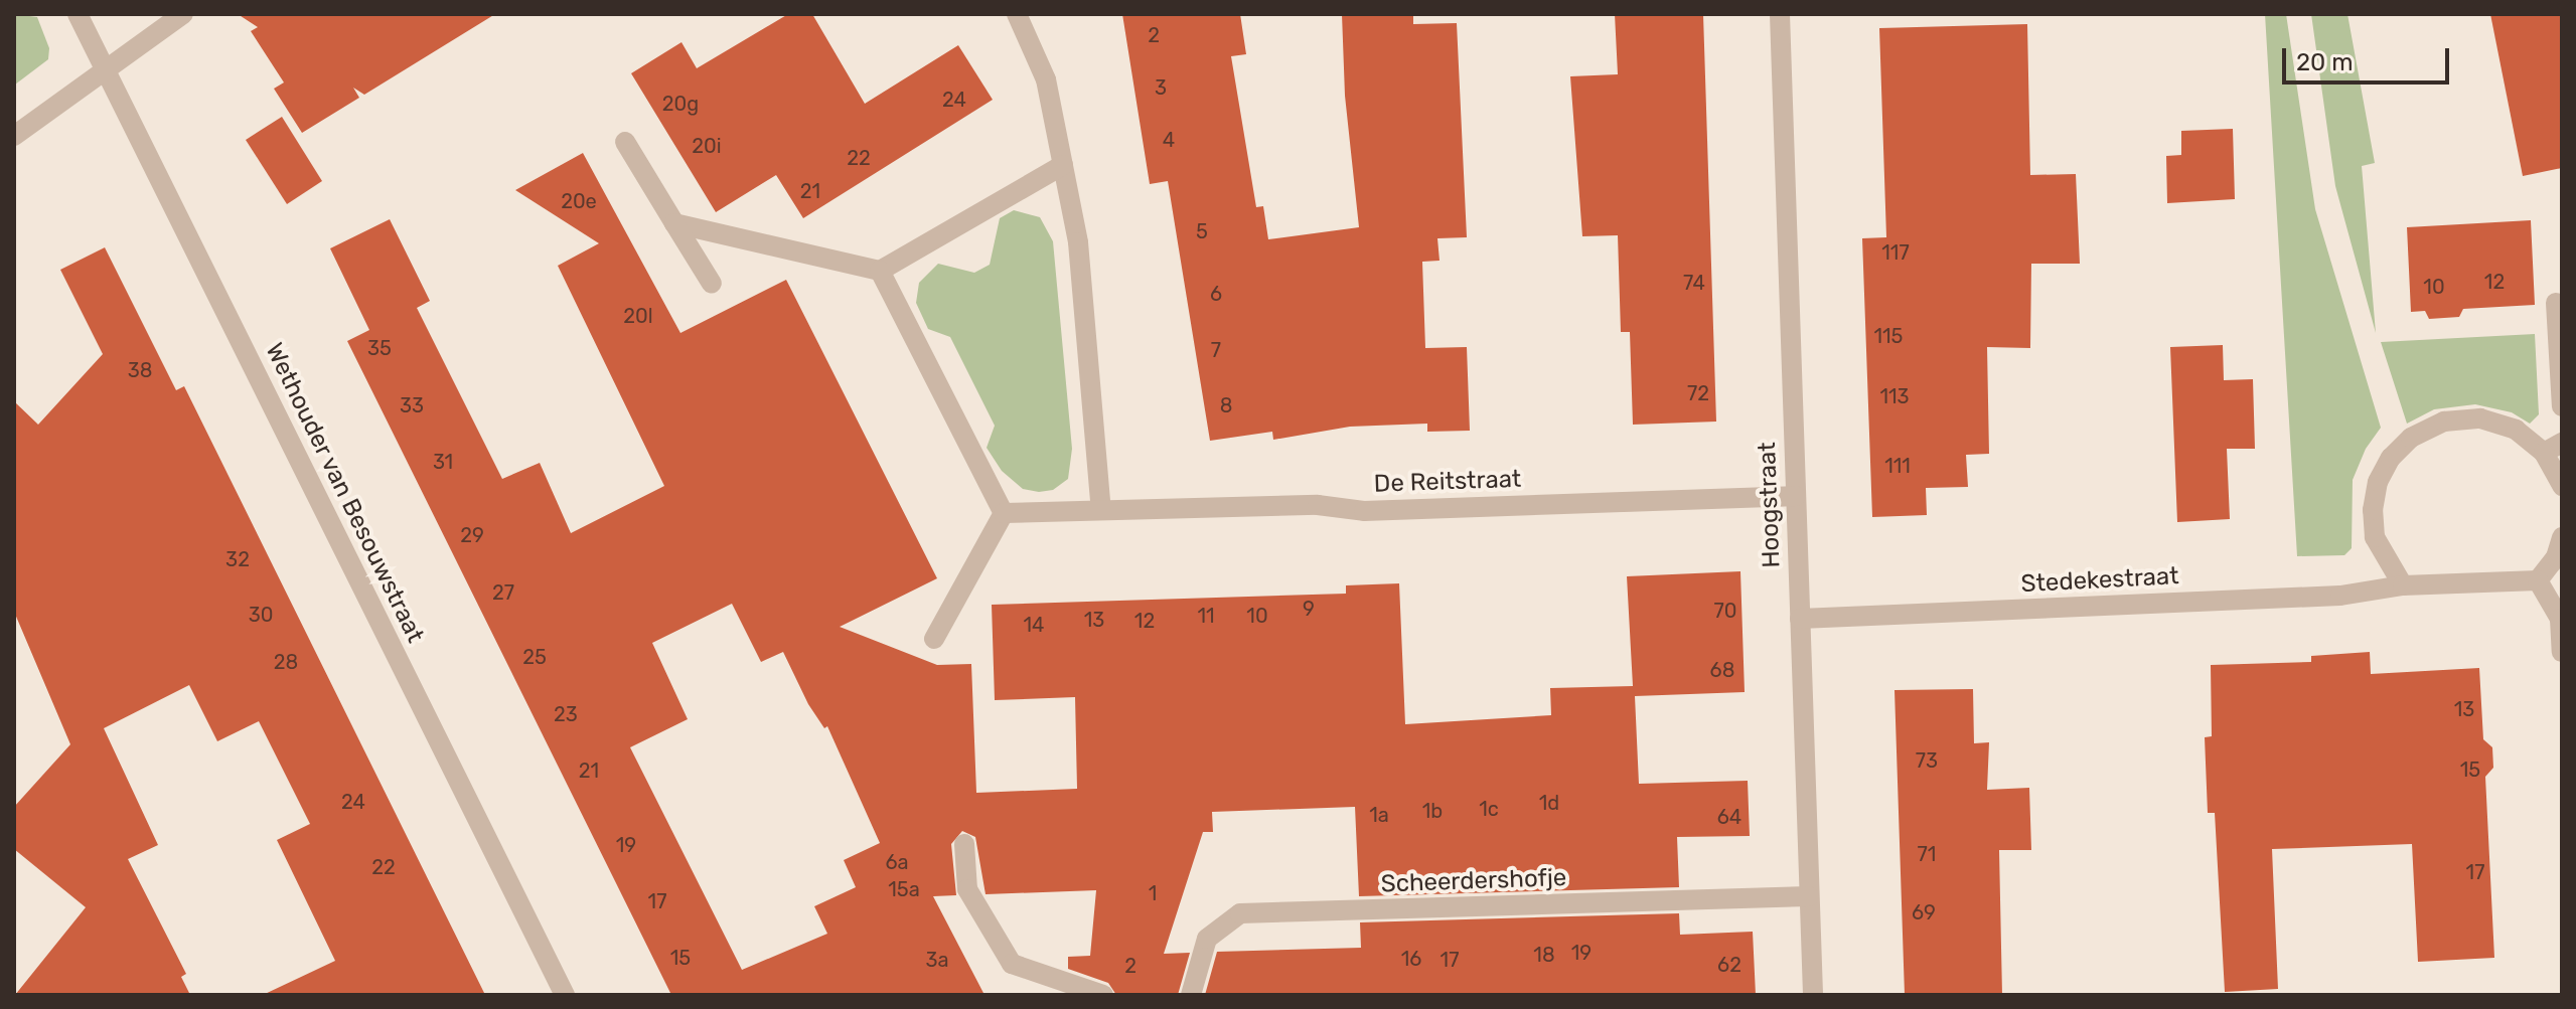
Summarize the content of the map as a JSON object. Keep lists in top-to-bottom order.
{
  "streets": {
    "street": [
      "De Reitstraat",
      "Wethouder van Besouwstraat",
      "Hoogstraat",
      "Stedekestraat",
      "Scheerdershofje"
    ]
  },
  "crossings": [
    ["De Reitstraat", "Hoogstraat"],
    ["Hoogstraat", "Stedekestraat"],
    ["Hoogstraat", "Scheerdershofje"]
  ],
  "house_numbers": [
    "2",
    "3",
    "24",
    "20g",
    "4",
    "20i",
    "22",
    "21",
    "20e",
    "5",
    "117",
    "12",
    "74",
    "10",
    "6",
    "20l",
    "115",
    "35",
    "7",
    "38",
    "72",
    "113",
    "33",
    "8",
    "31",
    "111",
    "29",
    "32",
    "27",
    "9",
    "70",
    "30",
    "11",
    "10",
    "13",
    "12",
    "14",
    "25",
    "28",
    "68",
    "13",
    "23",
    "73",
    "15",
    "21",
    "24",
    "1d",
    "1c",
    "1b",
    "1a",
    "64",
    "19",
    "71",
    "6a",
    "22",
    "17",
    "15a",
    "1",
    "17",
    "69",
    "19",
    "18",
    "15",
    "16",
    "3a",
    "17",
    "62",
    "2"
  ],
  "scale_bar": "20 m"
}
